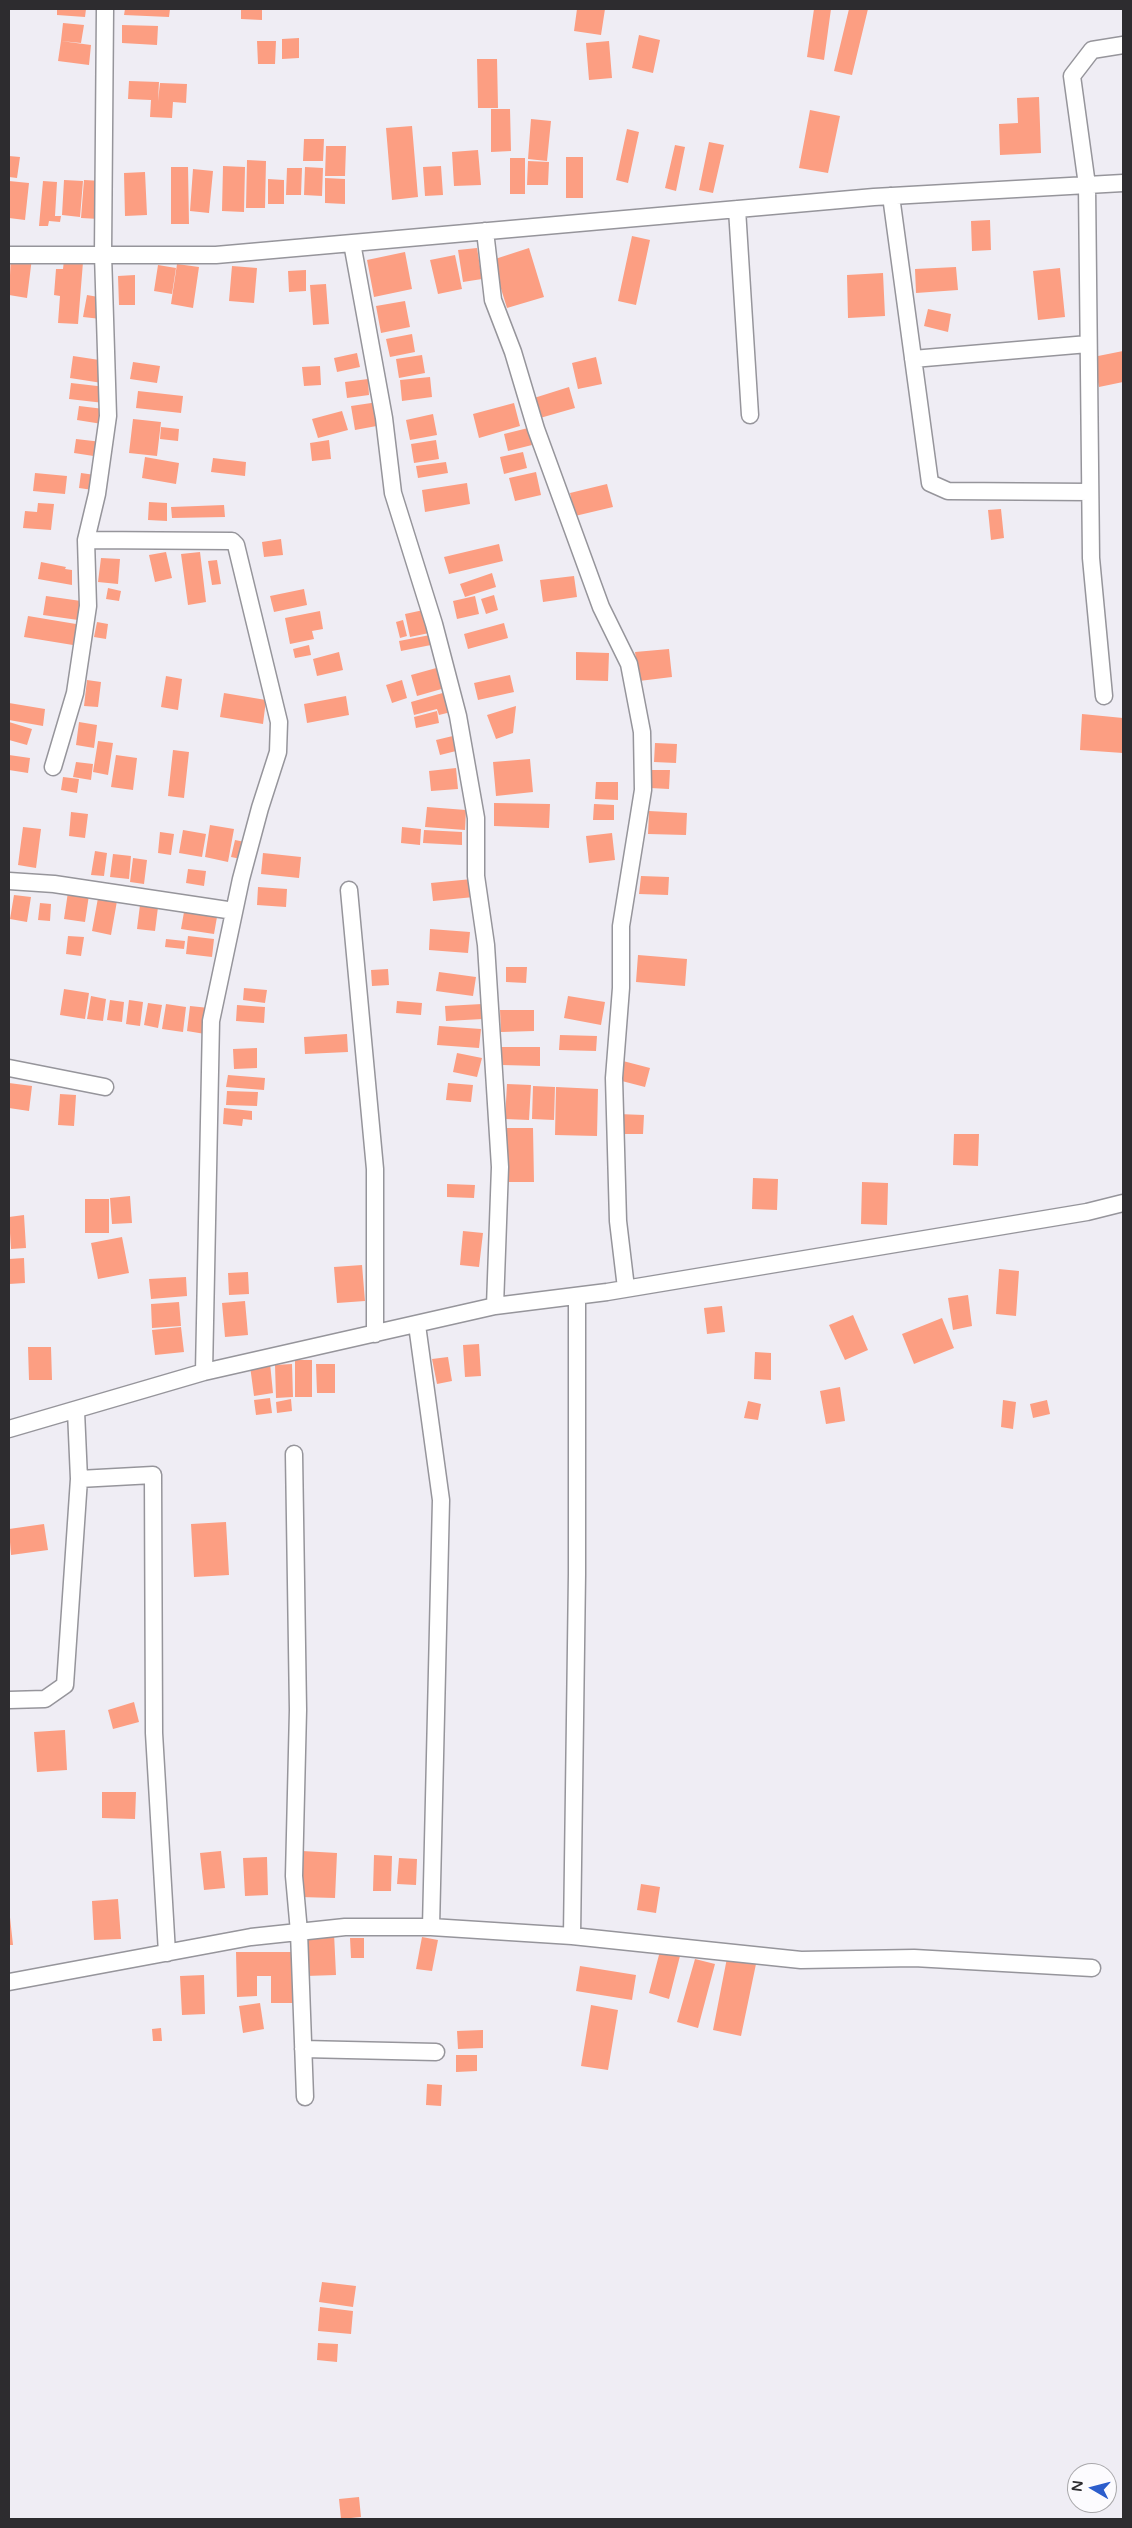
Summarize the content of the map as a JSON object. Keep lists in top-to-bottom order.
{
  "north": "left"
}
